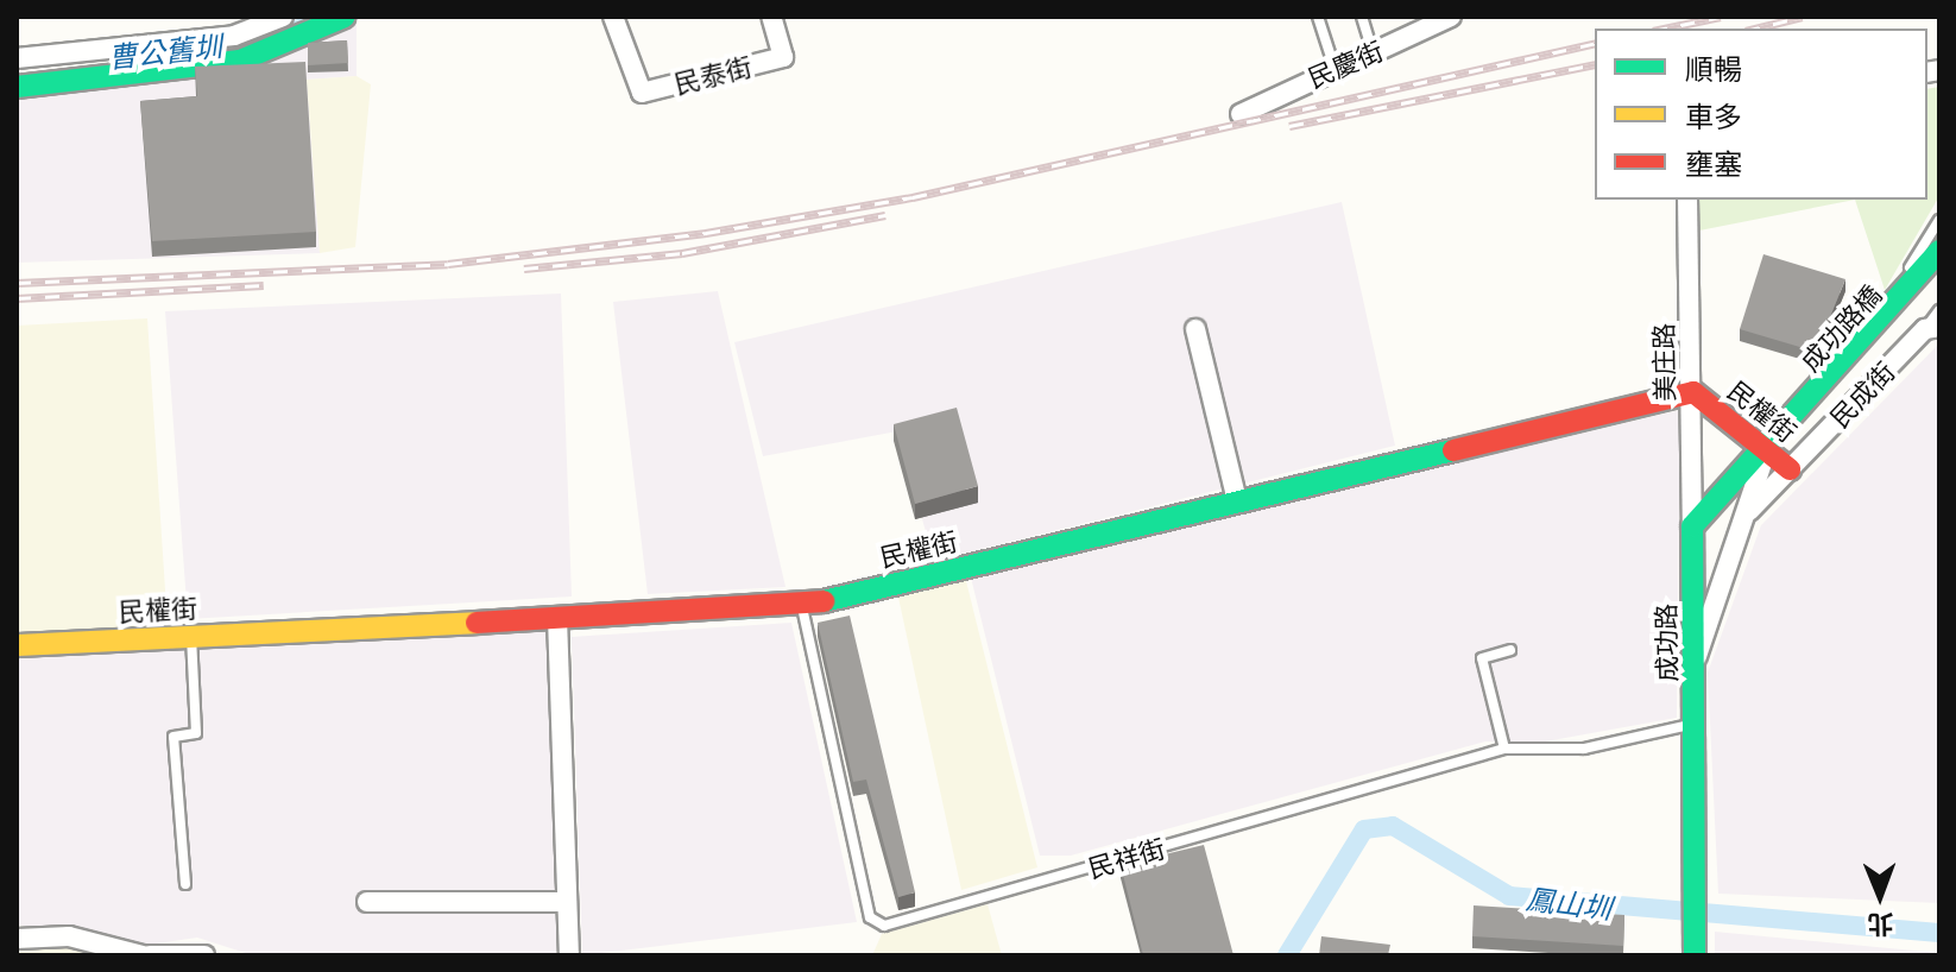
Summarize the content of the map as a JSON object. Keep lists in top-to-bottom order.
{
  "streets": {
    "street": [
      "民慶街",
      "民泰街",
      "成功路橋",
      "美庄路",
      "民成街",
      "民權街",
      "成功路"
    ],
    "lane": ["民祥街"]
  },
  "crossings": [
    ["成功路橋", "民權街"],
    ["美庄路", "民權街"],
    ["美庄路", "成功路"],
    ["民成街", "民權街"],
    ["民權街", "民祥街"],
    ["成功路", "民祥街"]
  ],
  "water": ["曹公舊圳", "鳳山圳"],
  "legend": ["順暢", "車多", "壅塞"],
  "north": "bottom"
}
